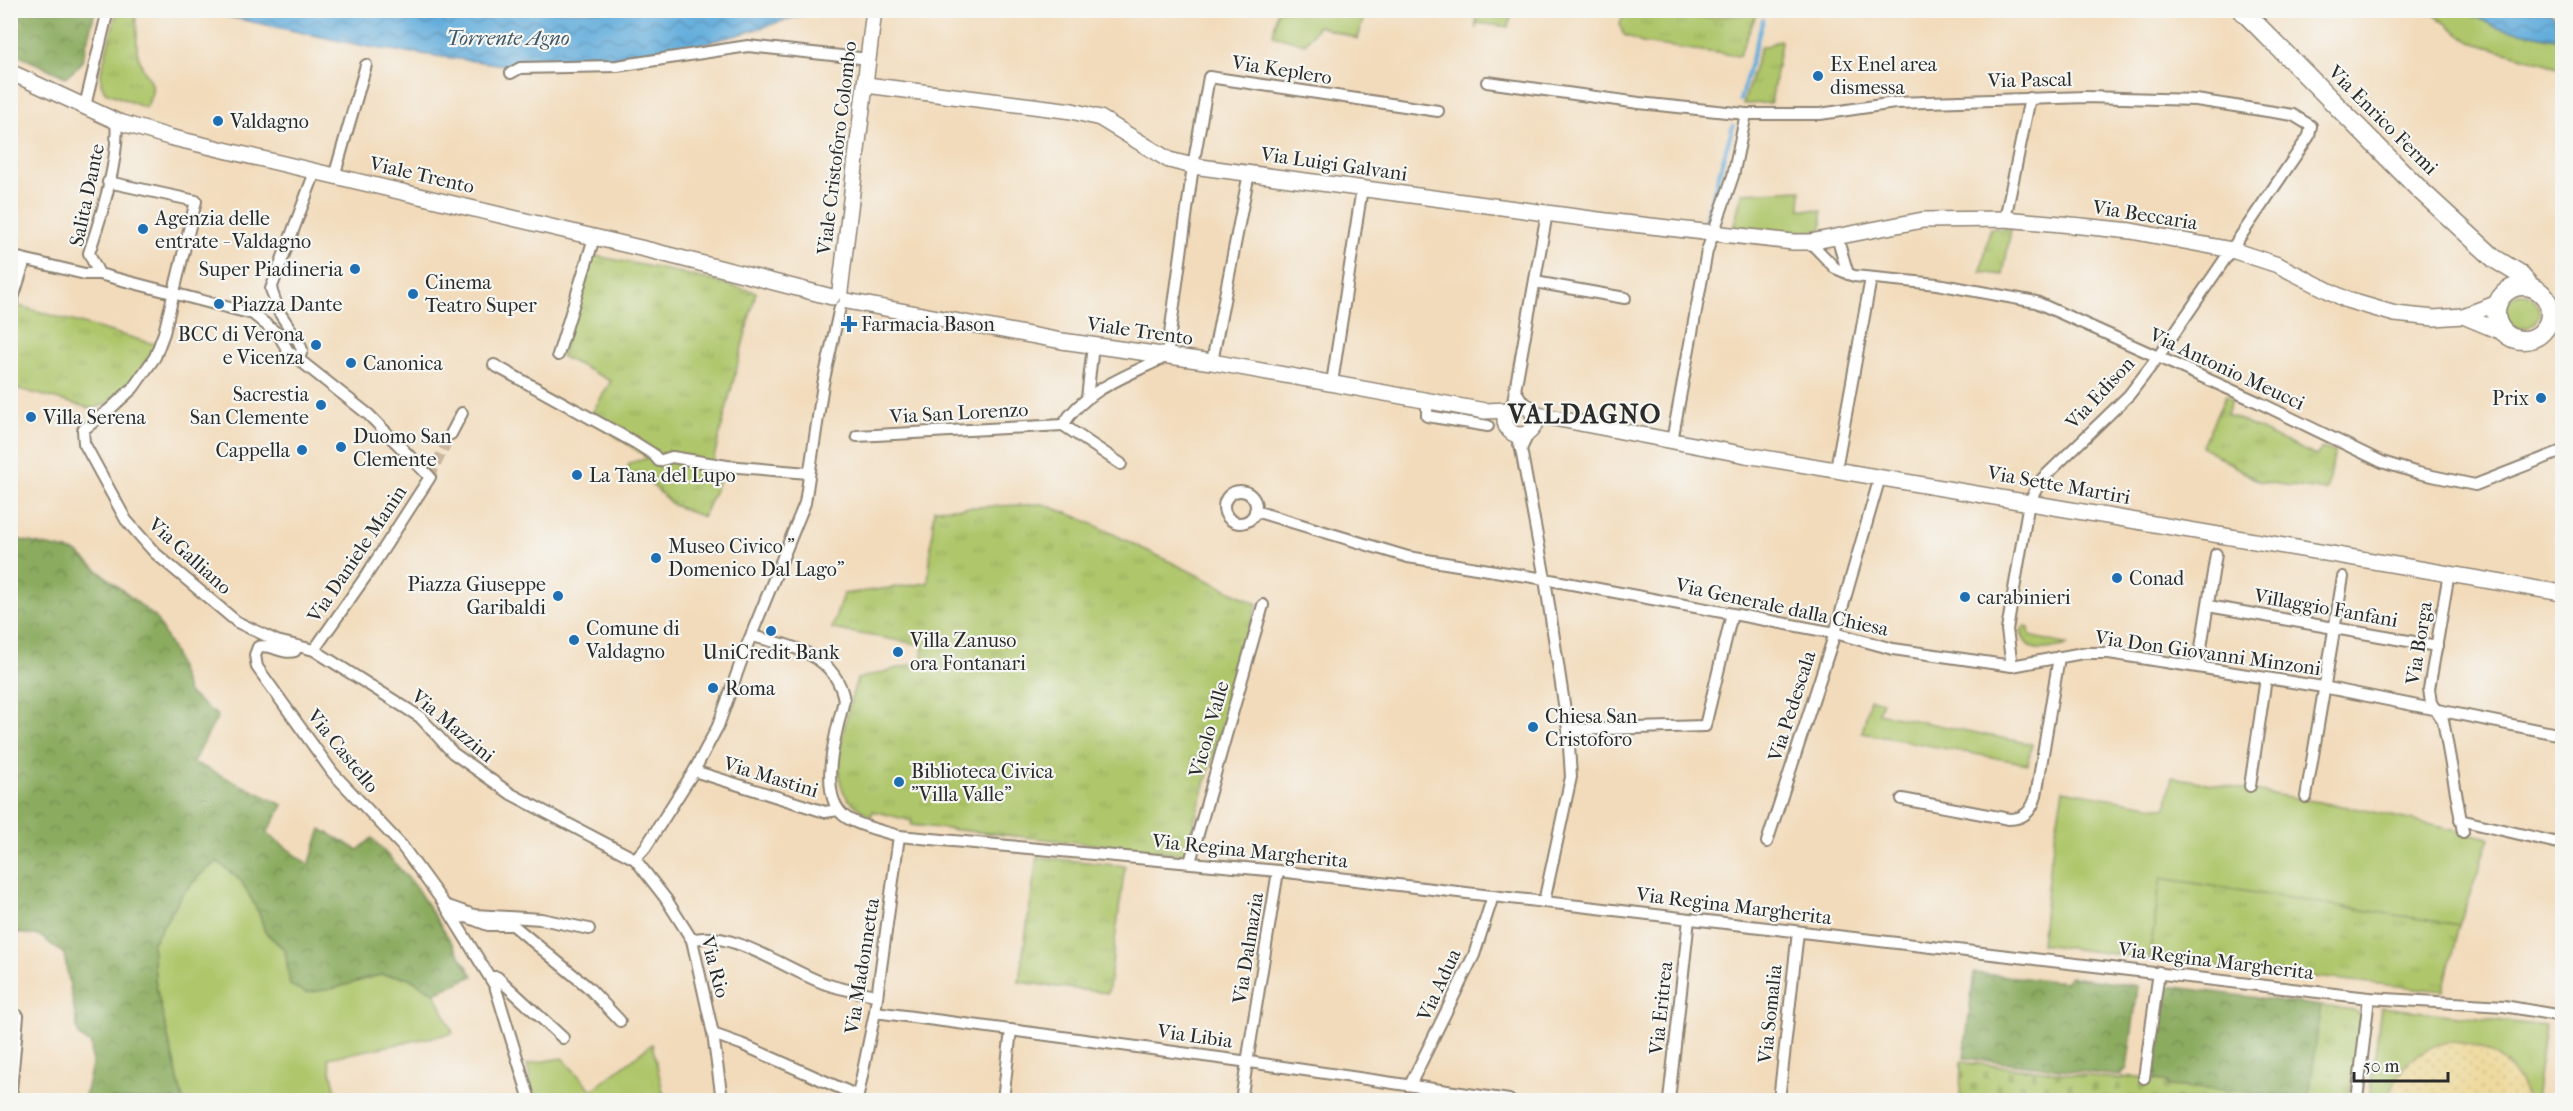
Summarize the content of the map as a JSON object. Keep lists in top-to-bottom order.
{
  "streets": {
    "main road": [
      "Via Enrico Fermi",
      "Viale Cristoforo Colombo",
      "Via Luigi Galvani",
      "Viale Trento",
      "Via Beccaria",
      "Via Sette Martiri"
    ],
    "street": [
      "Via Keplero",
      "Via Pascal",
      "Salita Dante",
      "Via Antonio Meucci",
      "Via Edison",
      "Via San Lorenzo",
      "Via Daniele Manin",
      "Via Galliano",
      "Via Generale dalla Chiesa",
      "Villaggio Fanfani",
      "Via Borga",
      "Via Don Giovanni Minzoni",
      "Via Pedescala",
      "Via Mazzini",
      "Vicolo Valle",
      "Via Castello",
      "Via Mastini",
      "Via Regina Margherita",
      "Via Dalmazia",
      "Via Madonnetta",
      "Via Rio",
      "Via Adua",
      "Via Eritrea",
      "Via Somalia",
      "Via Libia"
    ]
  },
  "crossings": [
    ["Via Keplero", "Via Luigi Galvani"],
    ["Via Pascal", "Via Edison"],
    ["Via Enrico Fermi", "Via Beccaria"],
    ["Viale Cristoforo Colombo", "Via Luigi Galvani"],
    ["Viale Cristoforo Colombo", "Viale Trento"],
    ["Via Luigi Galvani", "Via Beccaria"],
    ["Via Luigi Galvani", "Via Antonio Meucci"],
    ["Viale Trento", "Salita Dante"],
    ["Viale Trento", "Via Sette Martiri"],
    ["Via Beccaria", "Via Antonio Meucci"],
    ["Via Beccaria", "Via Edison"],
    ["Via Antonio Meucci", "Via Edison"],
    ["Via Edison", "Via Sette Martiri"],
    ["Via Sette Martiri", "Via Borga"],
    ["Via Sette Martiri", "Via Pedescala"],
    ["Via Daniele Manin", "Via Galliano"],
    ["Via Daniele Manin", "Via Mazzini"],
    ["Via Galliano", "Via Mazzini"],
    ["Via Galliano", "Via Castello"],
    ["Via Generale dalla Chiesa", "Via Don Giovanni Minzoni"],
    ["Via Generale dalla Chiesa", "Via Pedescala"],
    ["Villaggio Fanfani", "Via Borga"],
    ["Via Borga", "Via Don Giovanni Minzoni"],
    ["Via Mazzini", "Via Rio"],
    ["Vicolo Valle", "Via Regina Margherita"],
    ["Via Mastini", "Via Regina Margherita"],
    ["Via Regina Margherita", "Via Dalmazia"],
    ["Via Regina Margherita", "Via Madonnetta"],
    ["Via Regina Margherita", "Via Adua"],
    ["Via Regina Margherita", "Via Eritrea"],
    ["Via Regina Margherita", "Via Somalia"],
    ["Via Dalmazia", "Via Libia"],
    ["Via Madonnetta", "Via Libia"],
    ["Via Adua", "Via Libia"]
  ],
  "districts": ["VALDAGNO"],
  "water": ["Torrente Agno"],
  "places": {
    "other": [
      "Ex Enel area dismessa",
      "Valdagno",
      "Agenzia delle entrate - Valdagno",
      "Super Piadineria",
      "Cinema Teatro Super",
      "Piazza Dante",
      "BCC di Verona e Vicenza",
      "Canonica",
      "Prix",
      "Sacrestia San Clemente",
      "Villa Serena",
      "Duomo San Clemente",
      "Cappella",
      "La Tana del Lupo",
      "Museo Civico \" Domenico Dal Lago\"",
      "Conad",
      "Piazza Giuseppe Garibaldi",
      "carabinieri",
      "UniCredit Bank",
      "Comune di Valdagno",
      "Villa Zanuso ora Fontanari",
      "Roma",
      "Chiesa San Cristoforo",
      "Biblioteca Civica \"Villa Valle\""
    ],
    "health": ["Farmacia Bason"]
  },
  "scale_bar": "50 m"
}
